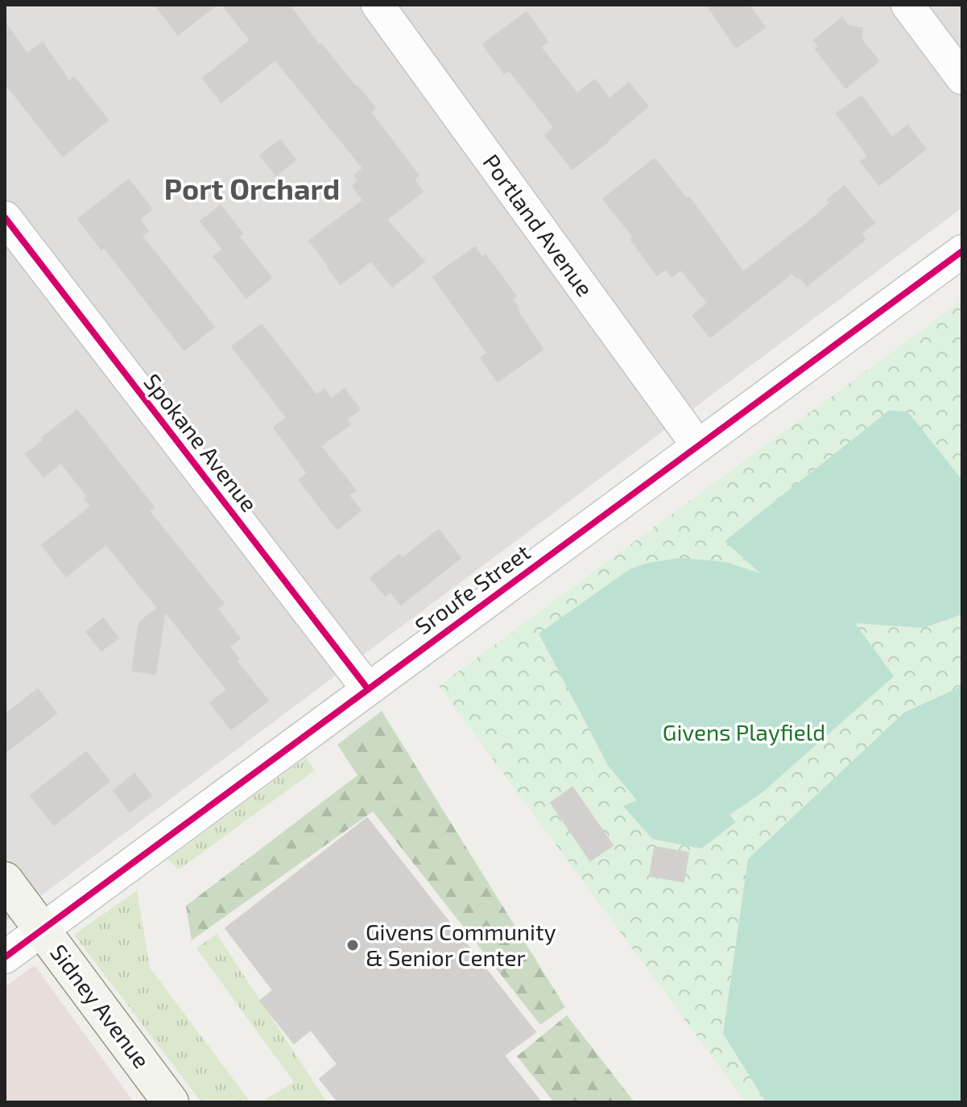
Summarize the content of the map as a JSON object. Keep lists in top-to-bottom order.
{
  "streets": {
    "main road": ["Sidney Avenue"],
    "street": ["Portland Avenue", "Spokane Avenue", "Sroufe Street"]
  },
  "crossings": [
    ["Portland Avenue", "Sroufe Street"],
    ["Spokane Avenue", "Sroufe Street"],
    ["Sroufe Street", "Sidney Avenue"]
  ],
  "districts": ["Port Orchard"],
  "parks": ["Givens Playfield"],
  "places": ["Givens Community & Senior Center"]
}
